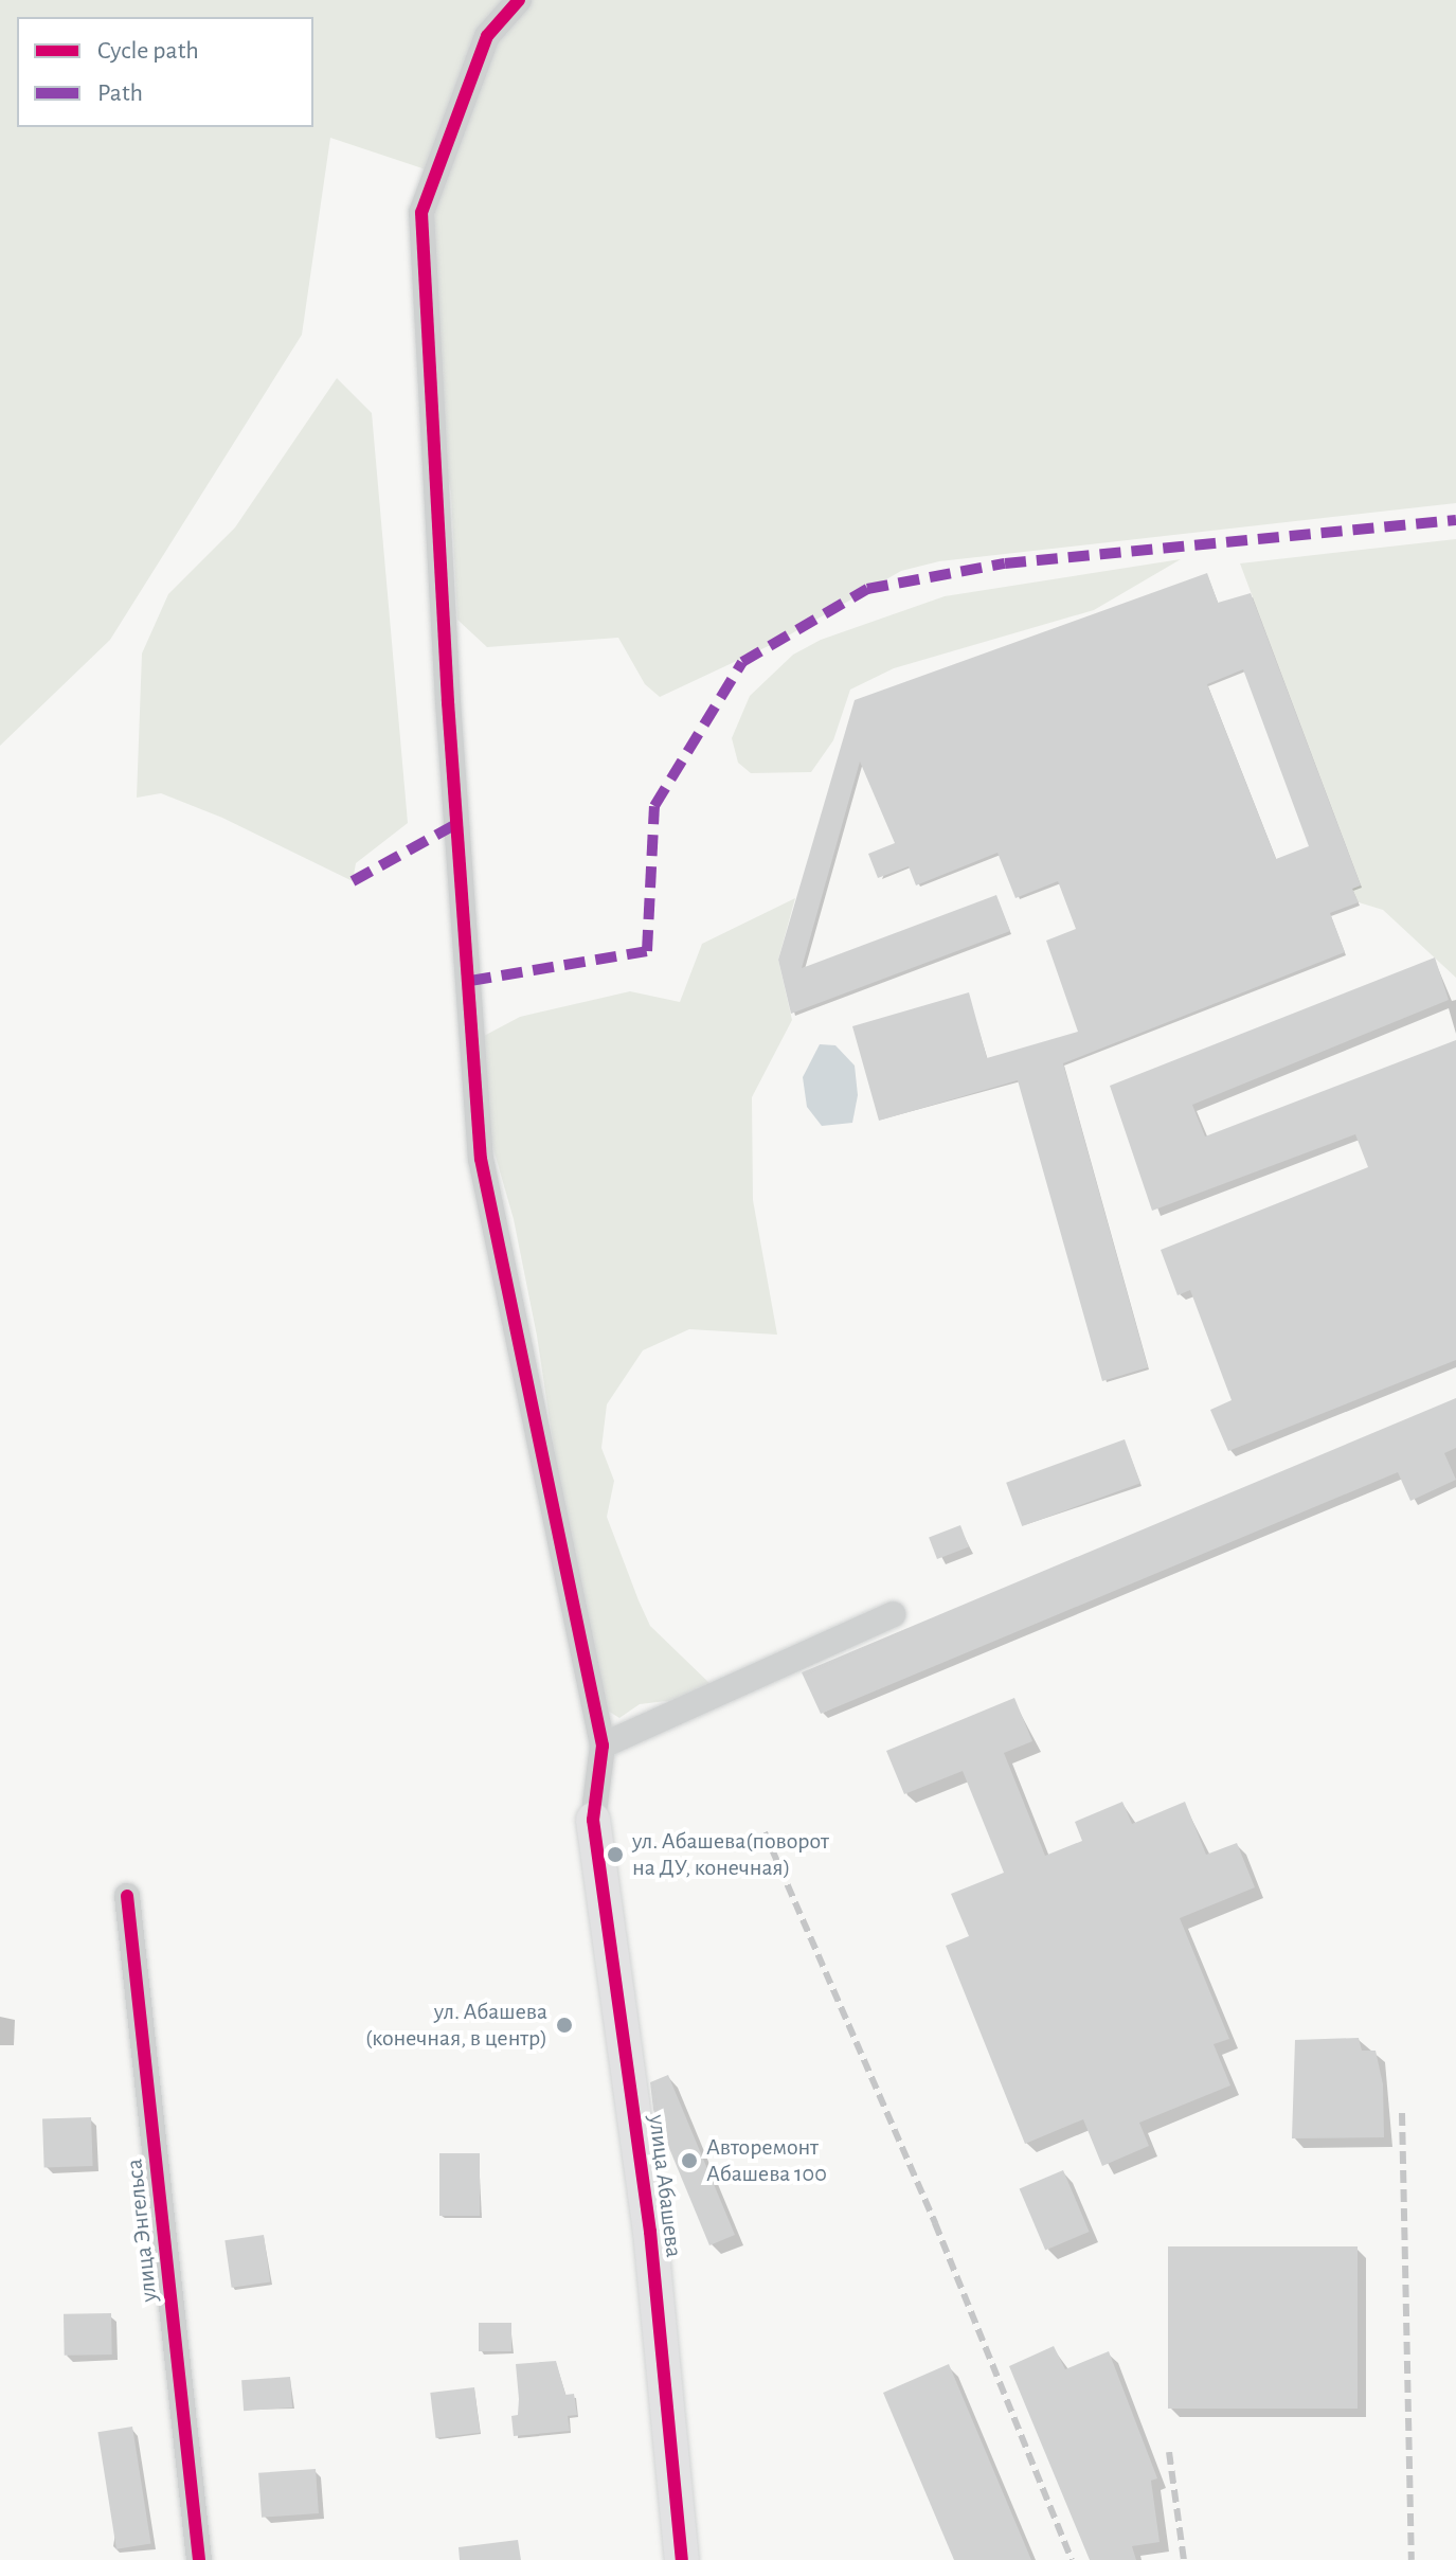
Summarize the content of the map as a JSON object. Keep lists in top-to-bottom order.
{
  "streets": {
    "street": ["улица Абашева", "улица Энгельса"]
  },
  "places": ["ул. Абашева(поворот на ДУ, конечная)", "ул. Абашева (конечная, в центр)", "Авторемонт Абашева 100"],
  "legend": ["Cycle path", "Path"]
}
